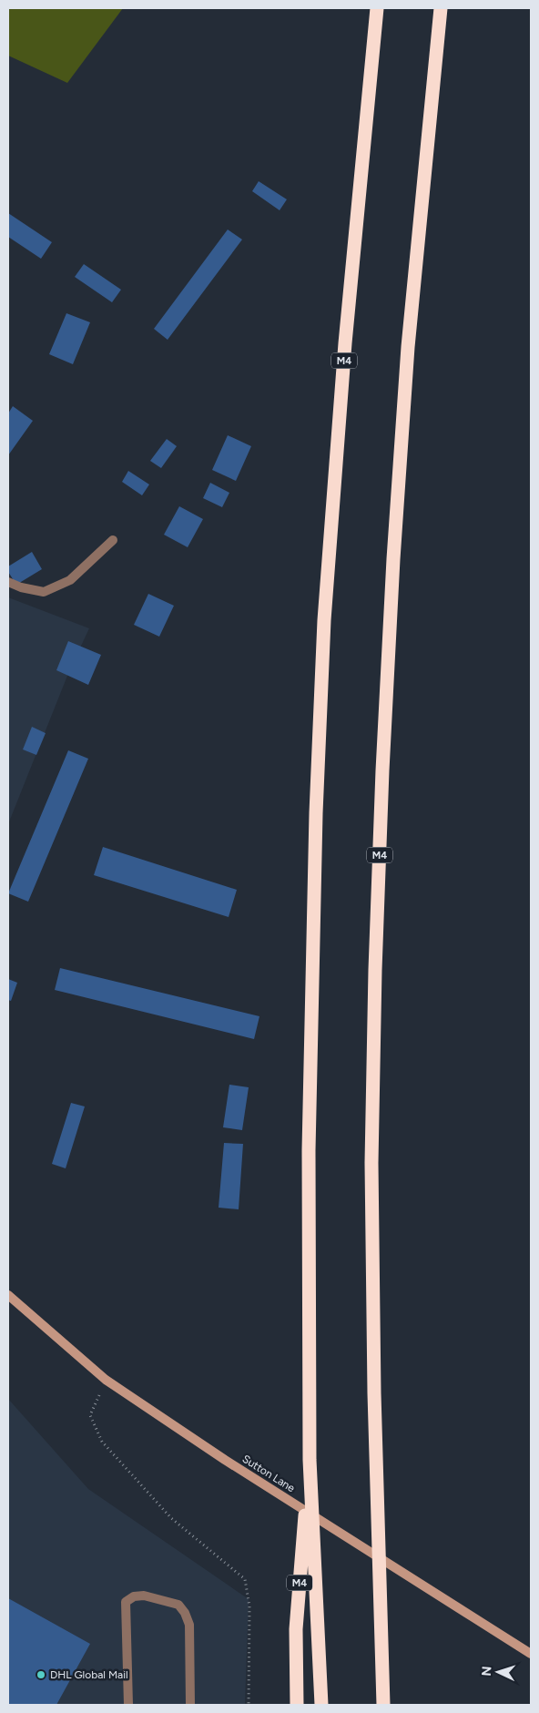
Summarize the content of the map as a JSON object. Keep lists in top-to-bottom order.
{
  "streets": {
    "highway": ["M4"],
    "street": ["Sutton Lane"]
  },
  "places": ["DHL Global Mail"],
  "north": "left"
}
